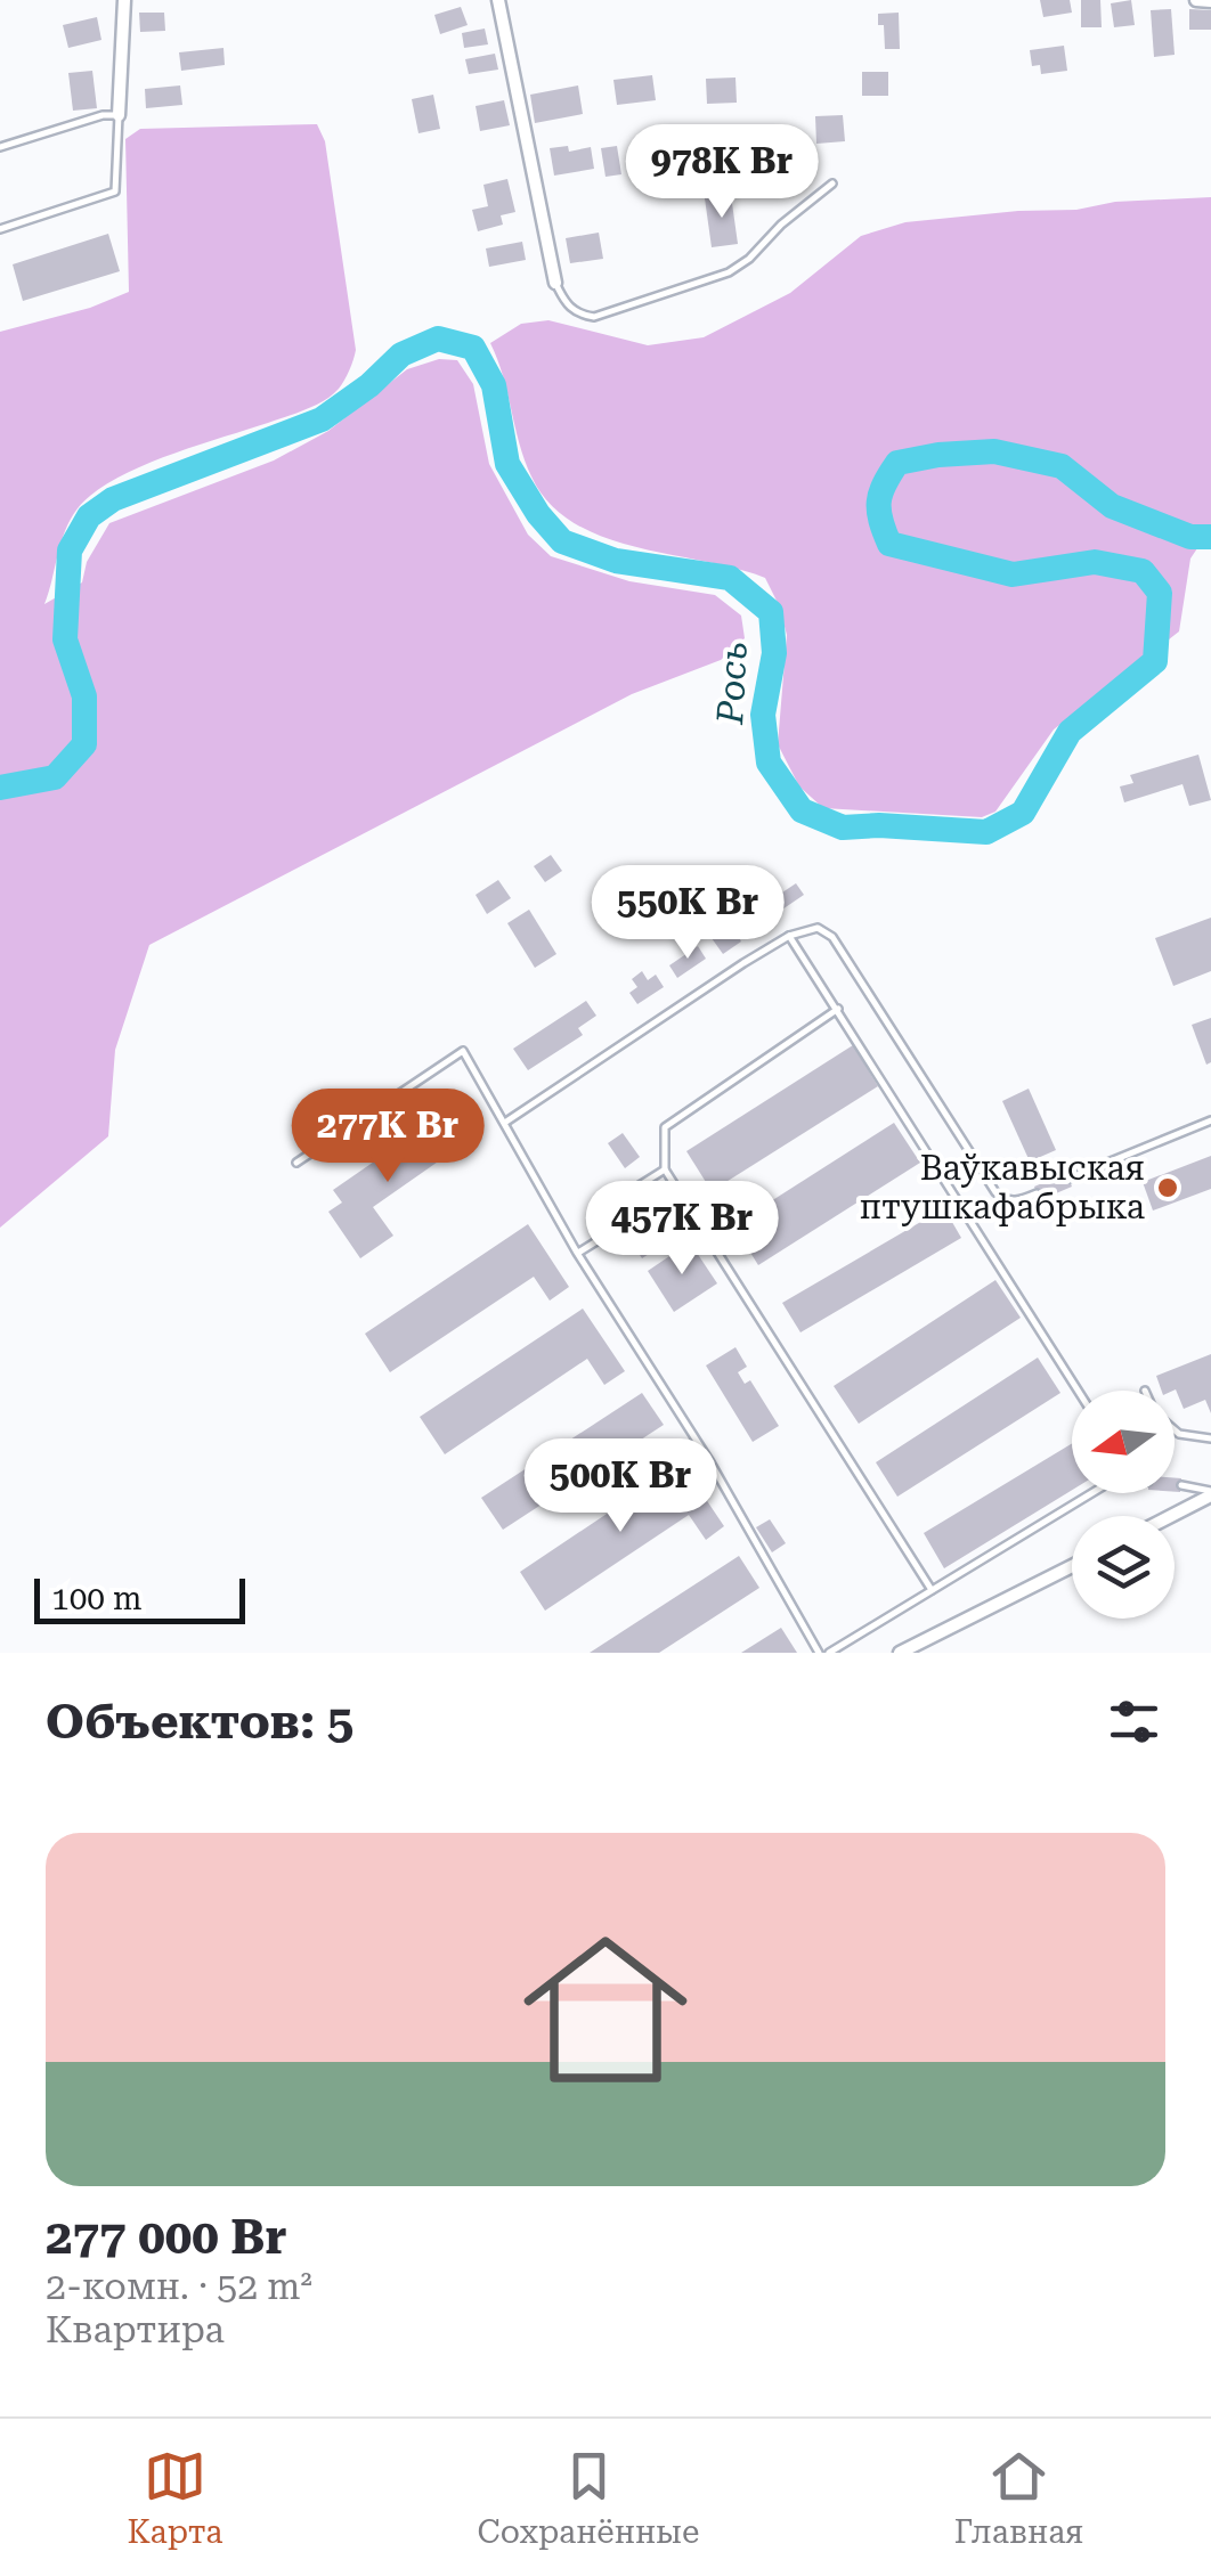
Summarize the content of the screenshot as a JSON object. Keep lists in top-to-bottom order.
{
  "water": ["Рось"],
  "places": ["Ваўкавыская птушкафабрыка"],
  "scale_bar": "100 m",
  "north": "left",
  "page": {
    "price": [
      "978K Br",
      "550K Br",
      "277K Br",
      "457K Br",
      "500K Br"
    ],
    "scale": "100 m",
    "heading": "Объектов: 5",
    "list": [
      {
        "name": "277 000 Br",
        "note": "2-комн. · 52 m² · Квартира"
      }
    ],
    "tabs": ["Карта", "Сохранённые", "Главная"]
  }
}
